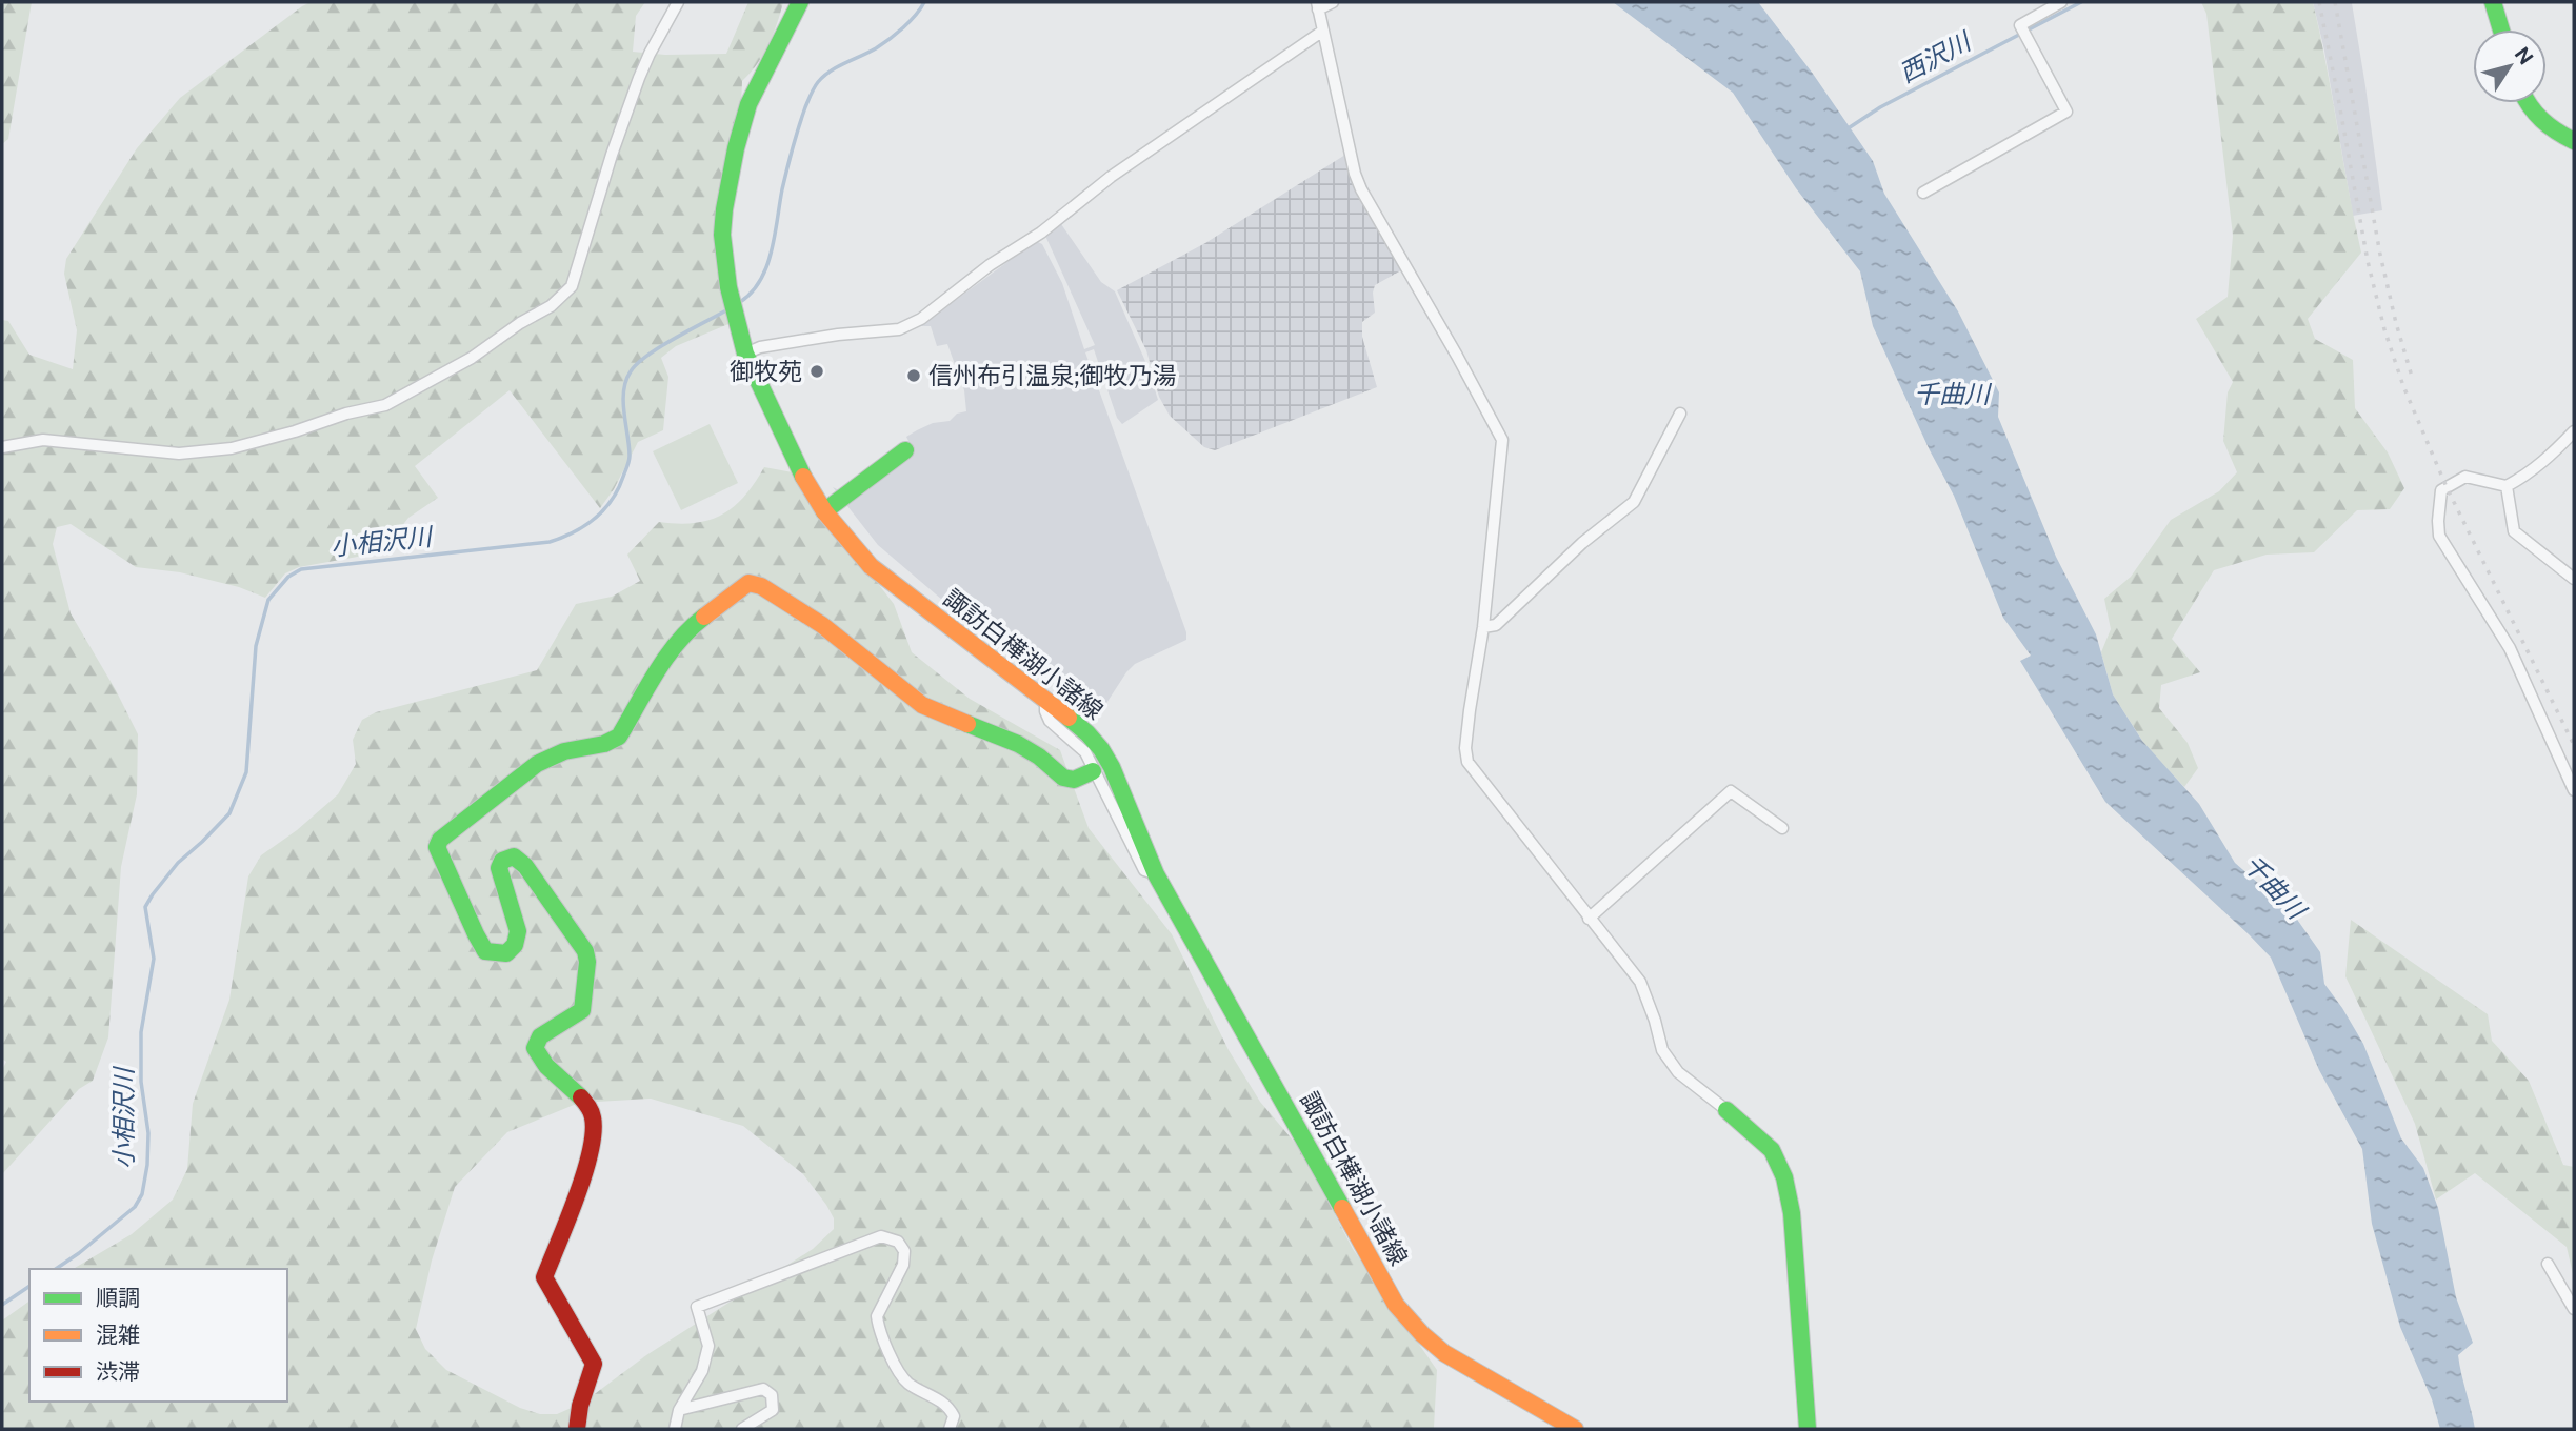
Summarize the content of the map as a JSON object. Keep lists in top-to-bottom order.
{
  "streets": {
    "street": ["諏訪白樺湖小諸線"]
  },
  "water": ["西沢川", "千曲川", "小相沢川"],
  "places": ["御牧苑", "信州布引温泉;御牧乃湯"],
  "legend": ["順調", "混雑", "渋滞"],
  "north": "top right"
}
